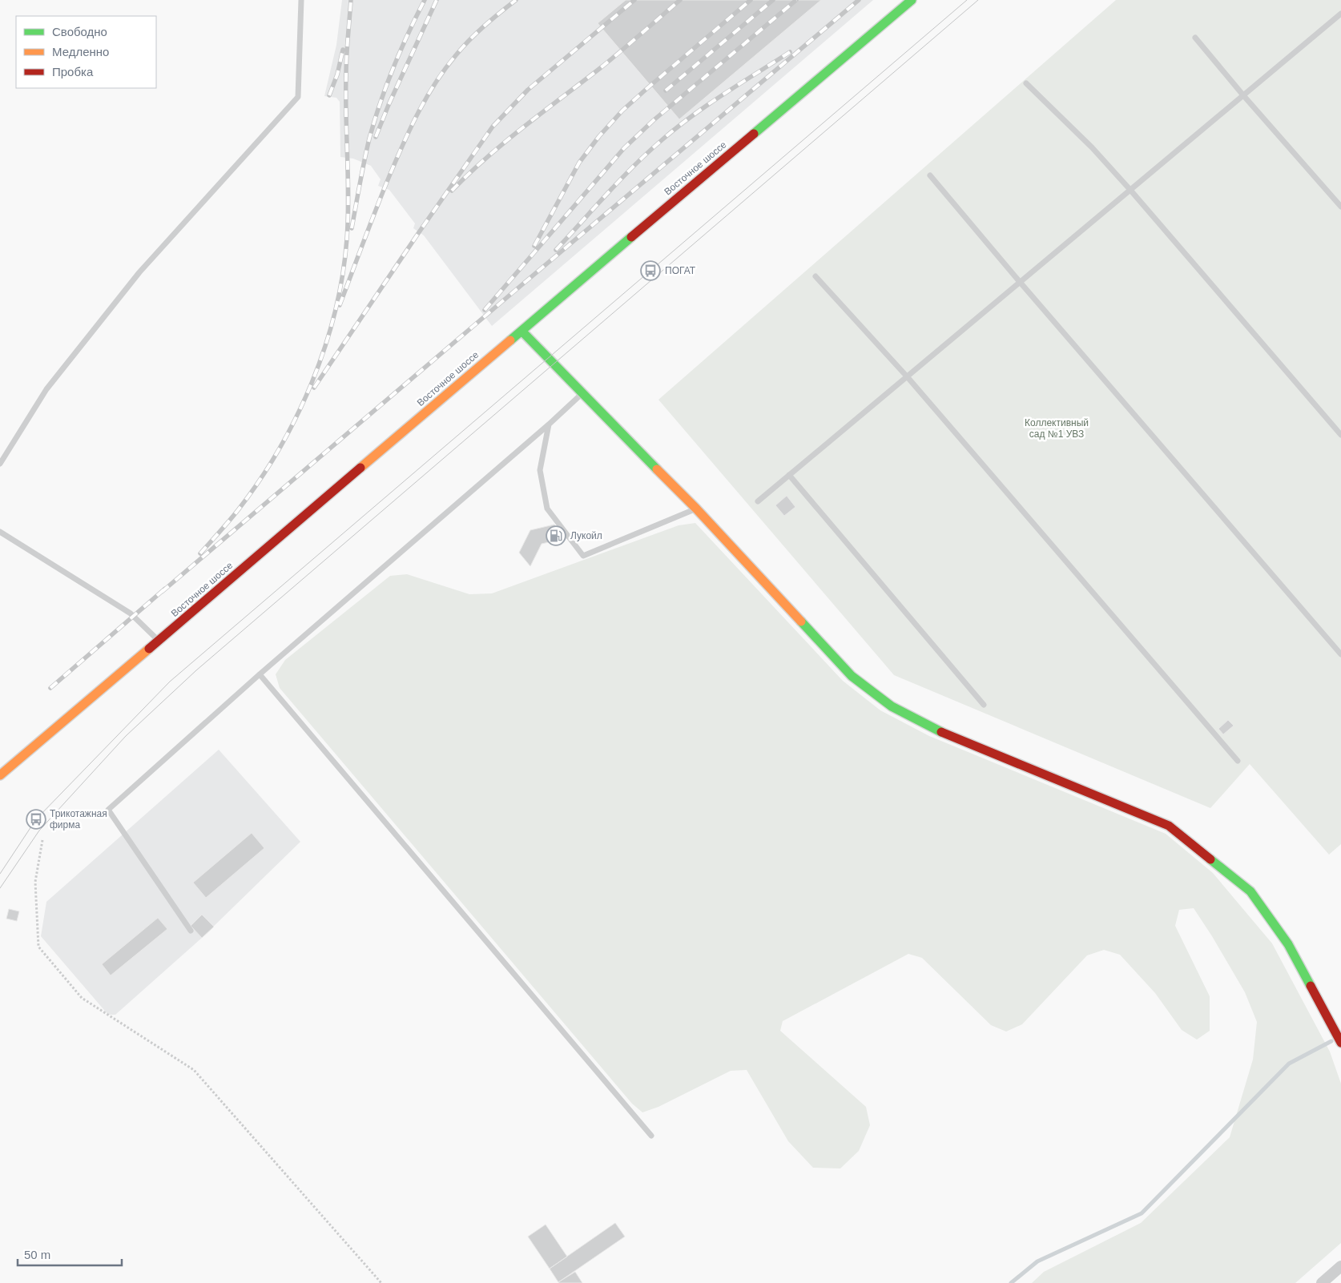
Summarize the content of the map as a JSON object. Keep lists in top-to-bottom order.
{
  "streets": {
    "main road": ["Восточное шоссе"]
  },
  "parks": ["Коллективный сад №1 УВЗ"],
  "places": {
    "bus stop": ["ПОГАТ", "Трикотажная фирма"],
    "fuel station": ["Лукойл"]
  },
  "legend": ["Свободно", "Медленно", "Пробка"],
  "scale_bar": "50 m"
}
